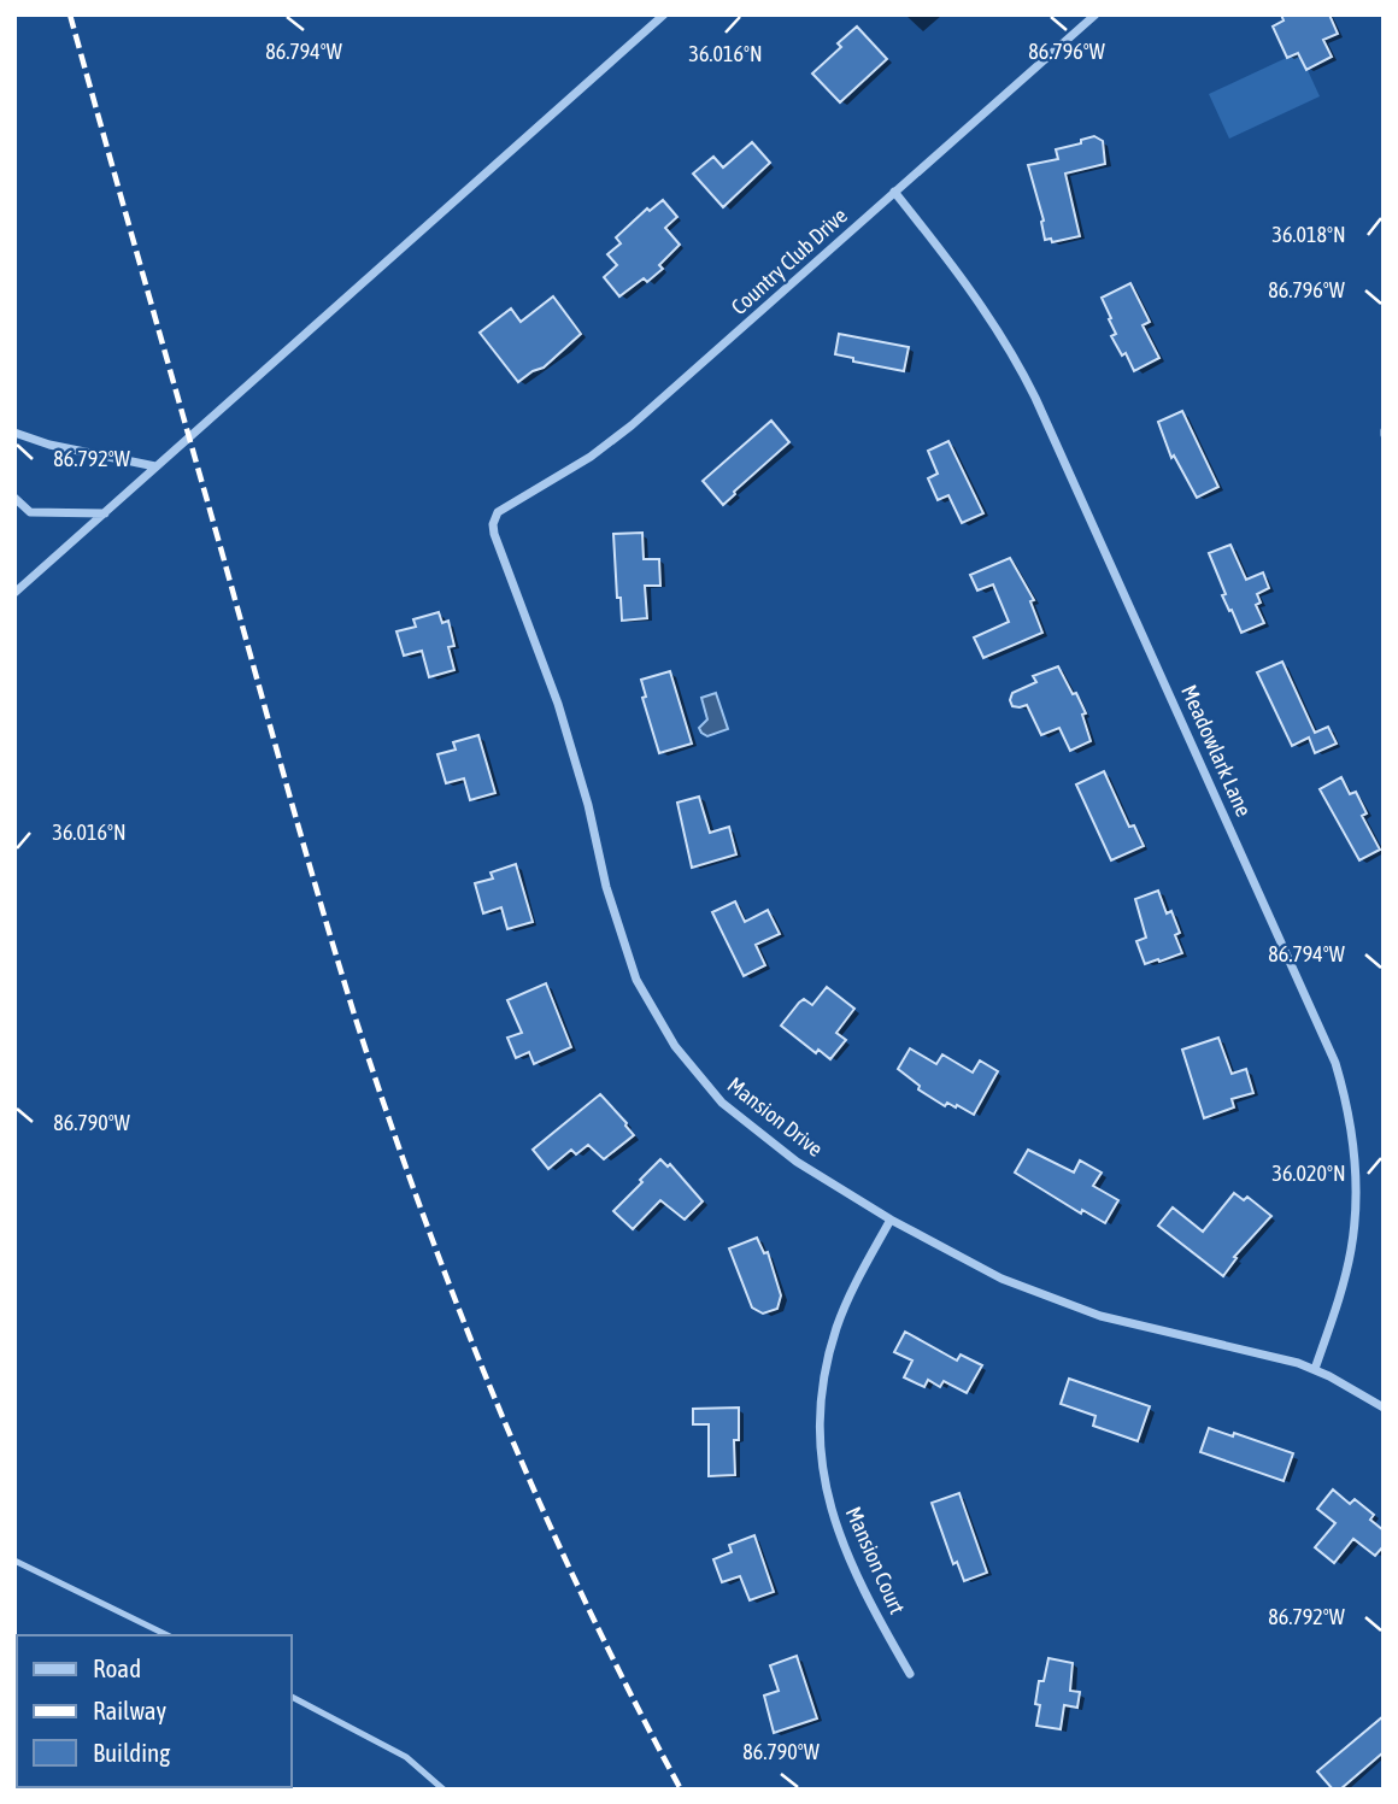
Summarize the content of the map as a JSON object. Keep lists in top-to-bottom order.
{
  "streets": {
    "street": [
      "Country Club Drive",
      "Meadowlark Lane",
      "Mansion Drive",
      "Mansion Court"
    ]
  },
  "crossings": [
    ["Country Club Drive", "Meadowlark Lane"],
    ["Country Club Drive", "Mansion Drive"],
    ["Meadowlark Lane", "Mansion Drive"],
    ["Mansion Drive", "Mansion Court"]
  ],
  "legend": ["Road", "Railway", "Building"],
  "coordinates": [
    "86.794°W",
    "86.796°W",
    "36.016°N",
    "36.018°N",
    "86.792°W",
    "86.790°W",
    "36.020°N"
  ]
}
